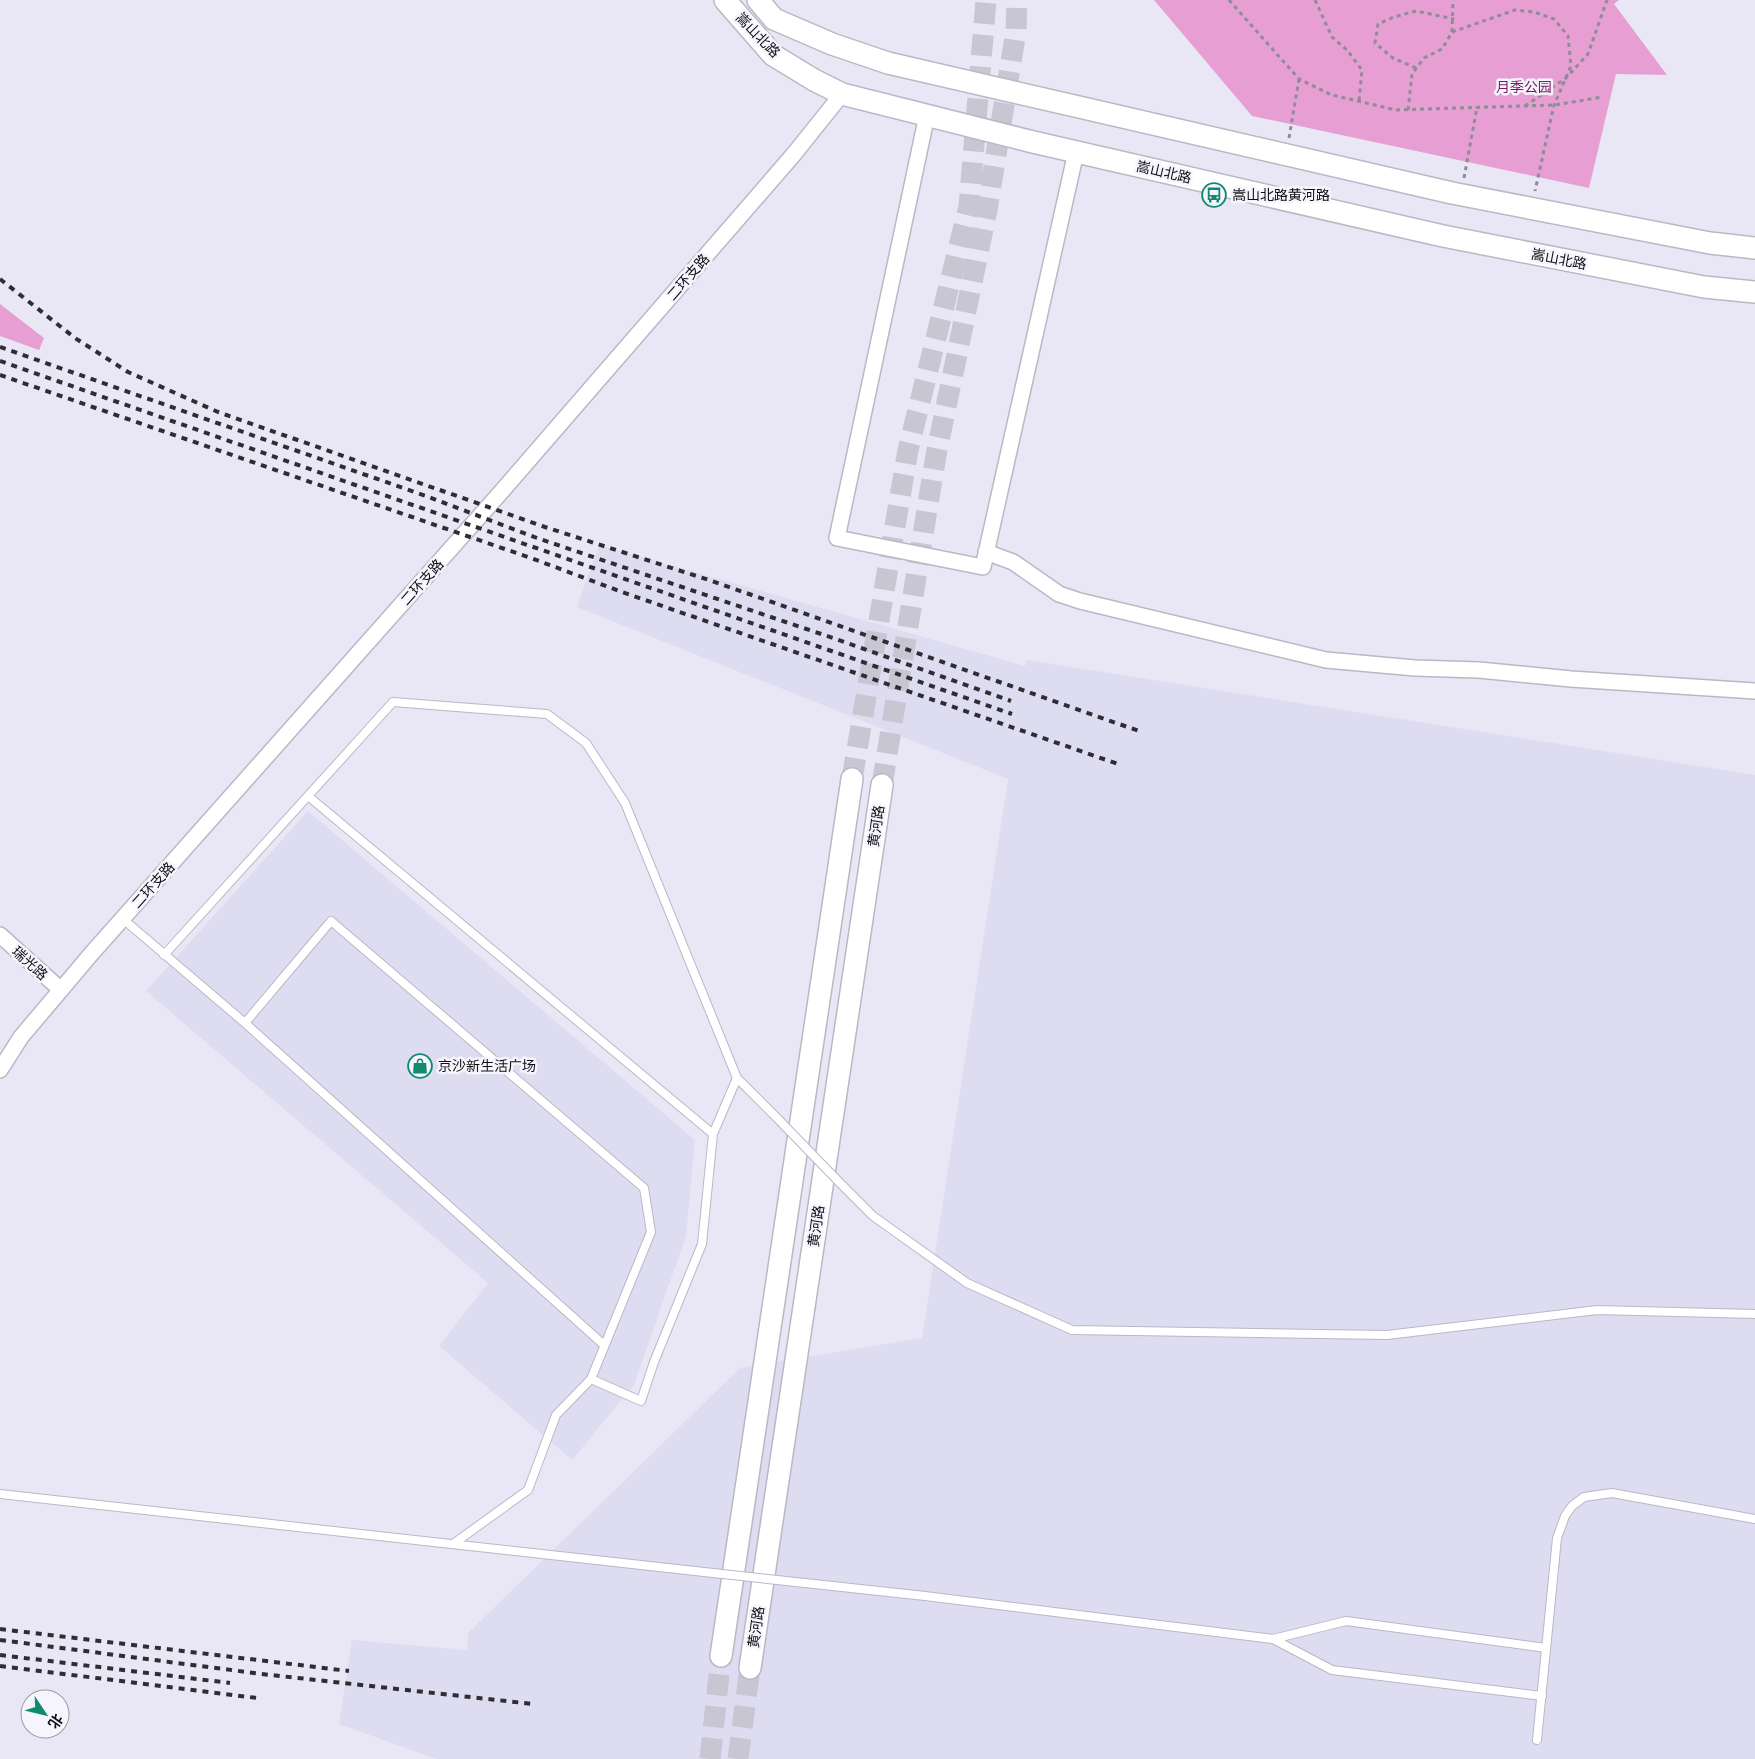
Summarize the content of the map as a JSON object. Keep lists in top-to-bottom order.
{
  "streets": {
    "main road": ["嵩山北路", "黄河路"],
    "street": ["二环支路", "瑞光路"]
  },
  "crossings": [
    ["嵩山北路", "二环支路"],
    ["二环支路", "瑞光路"]
  ],
  "parks": ["月季公园"],
  "places": {
    "bus stop": ["嵩山北路黄河路"],
    "shop": ["京沙新生活广场"]
  },
  "north": "bottom right"
}
